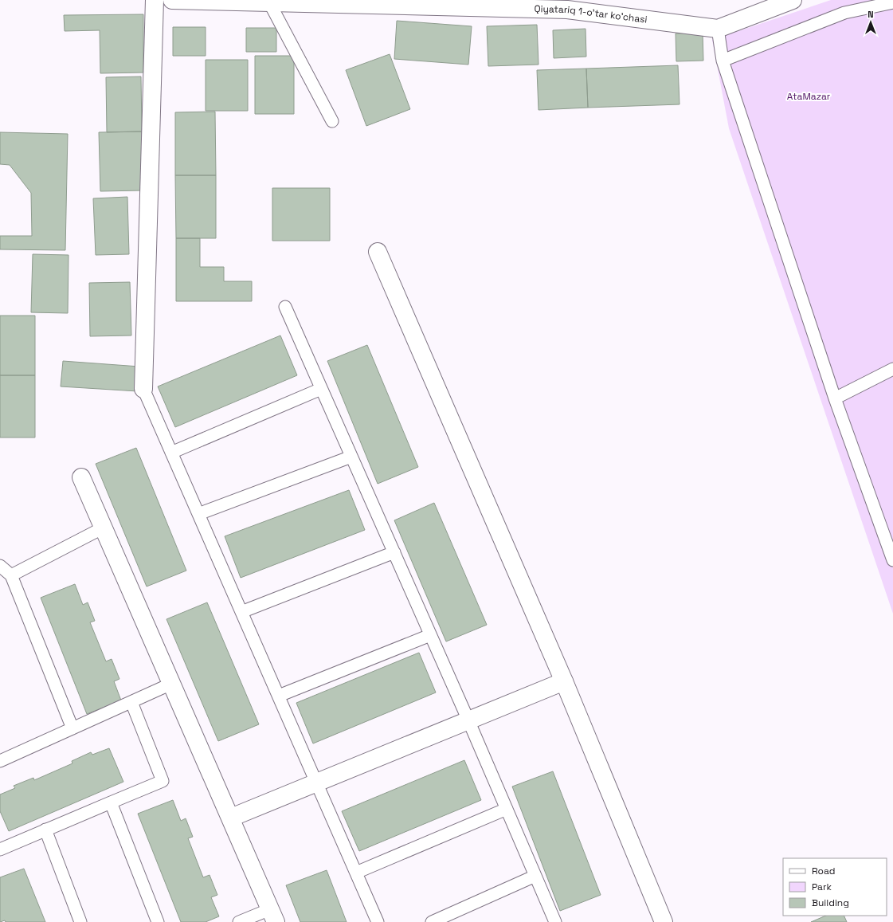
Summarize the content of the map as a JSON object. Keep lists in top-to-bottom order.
{
  "streets": {
    "street": ["Qiyatariq 1-o'tar ko'chasi"]
  },
  "parks": ["AtaMazar"],
  "legend": ["Road", "Park", "Building"],
  "north": "top"
}
